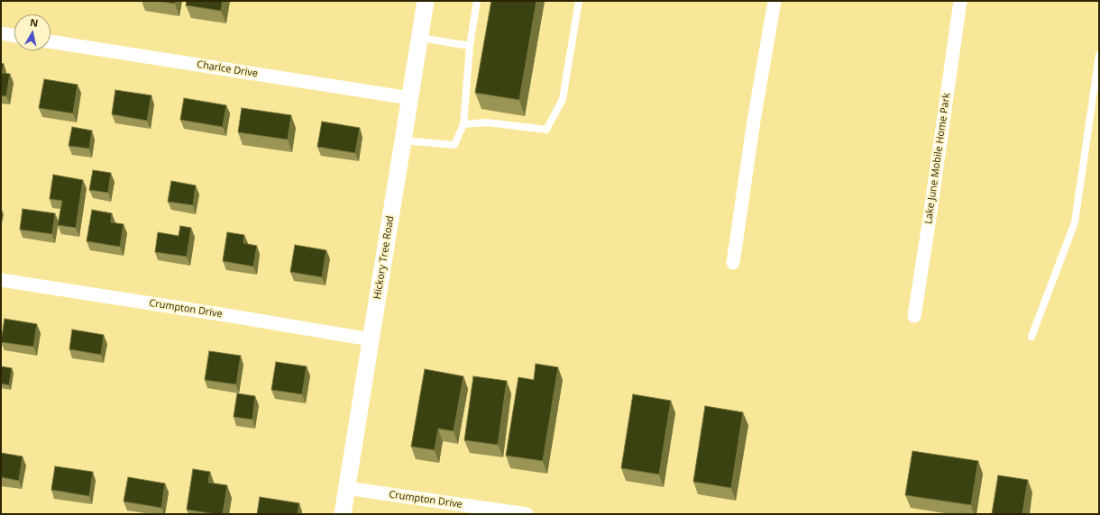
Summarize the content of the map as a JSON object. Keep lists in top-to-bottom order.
{
  "streets": {
    "street": [
      "Charlce Drive",
      "Lake June Mobile Home Park",
      "Hickory Tree Road",
      "Crumpton Drive"
    ]
  },
  "crossings": [
    ["Charlce Drive", "Hickory Tree Road"],
    ["Hickory Tree Road", "Crumpton Drive"]
  ],
  "north": "top"
}
